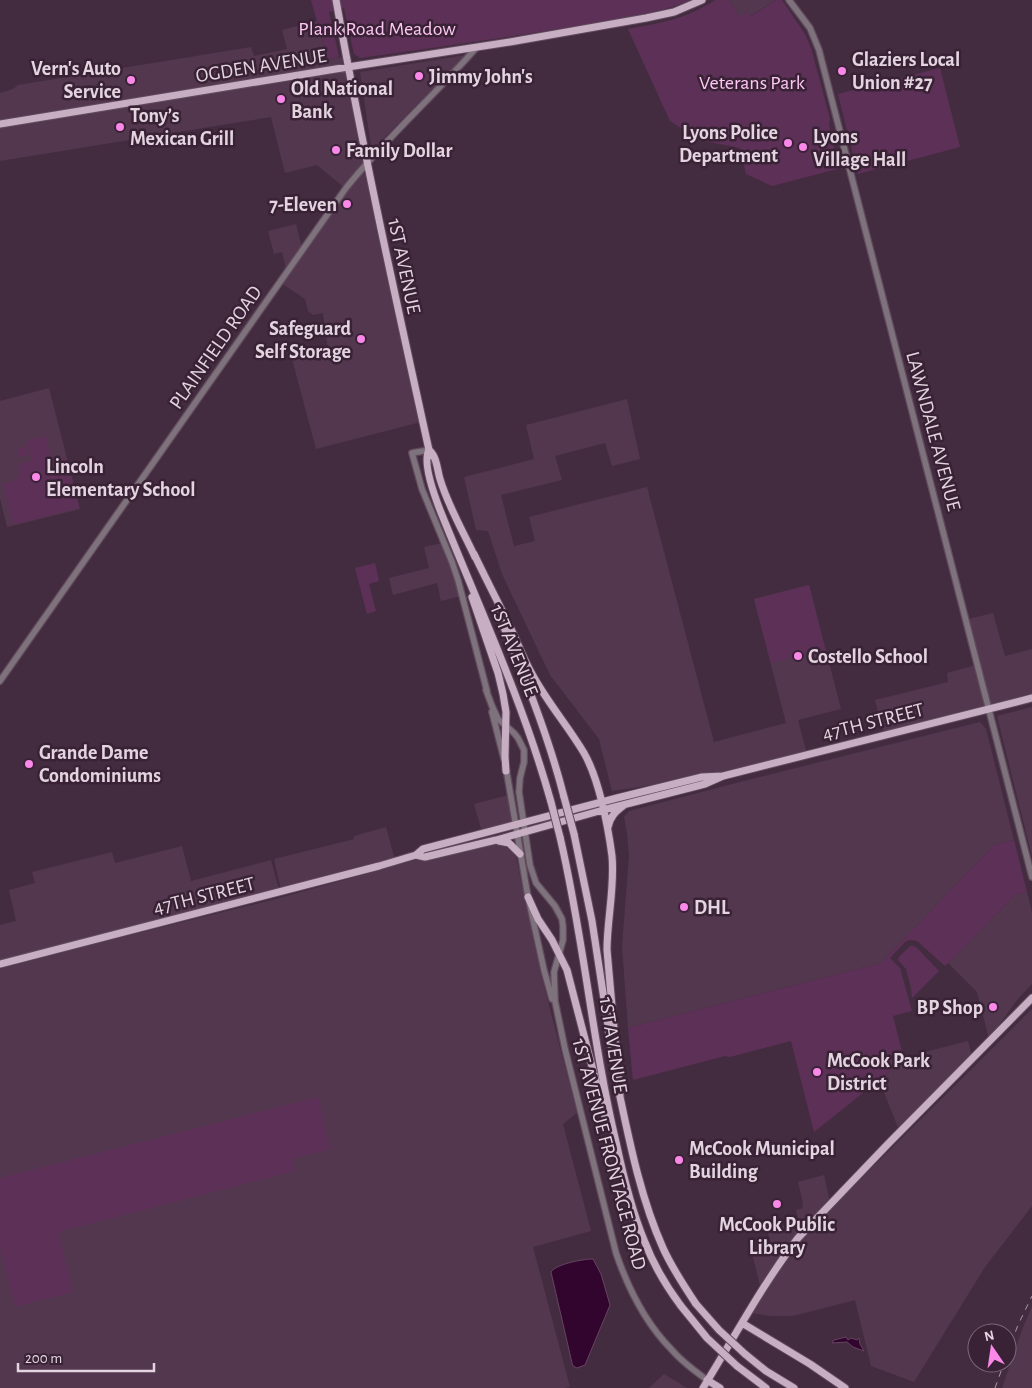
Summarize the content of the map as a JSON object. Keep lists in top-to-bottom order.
{
  "streets": {
    "main road": ["OGDEN AVENUE", "1ST AVENUE", "47TH STREET"],
    "street": ["PLAINFIELD ROAD", "LAWNDALE AVENUE", "1ST AVENUE FRONTAGE ROAD"]
  },
  "crossings": [
    ["OGDEN AVENUE", "1ST AVENUE"],
    ["OGDEN AVENUE", "PLAINFIELD ROAD"],
    ["1ST AVENUE", "PLAINFIELD ROAD"],
    ["1ST AVENUE", "1ST AVENUE FRONTAGE ROAD"],
    ["LAWNDALE AVENUE", "47TH STREET"],
    ["47TH STREET", "1ST AVENUE FRONTAGE ROAD"]
  ],
  "parks": ["Plank Road Meadow", "Veterans Park"],
  "places": [
    "Glaziers Local Union #27",
    "Jimmy John's",
    "Vern's Auto Service",
    "Old National Bank",
    "Tony’s Mexican Grill",
    "Lyons Police Department",
    "Lyons Village Hall",
    "Family Dollar",
    "7-Eleven",
    "Safeguard Self Storage",
    "Lincoln Elementary School",
    "Costello School",
    "Grande Dame Condominiums",
    "DHL",
    "BP Shop",
    "McCook Park District",
    "McCook Municipal Building",
    "McCook Public Library"
  ],
  "scale_bar": "200 m",
  "north": "top"
}
